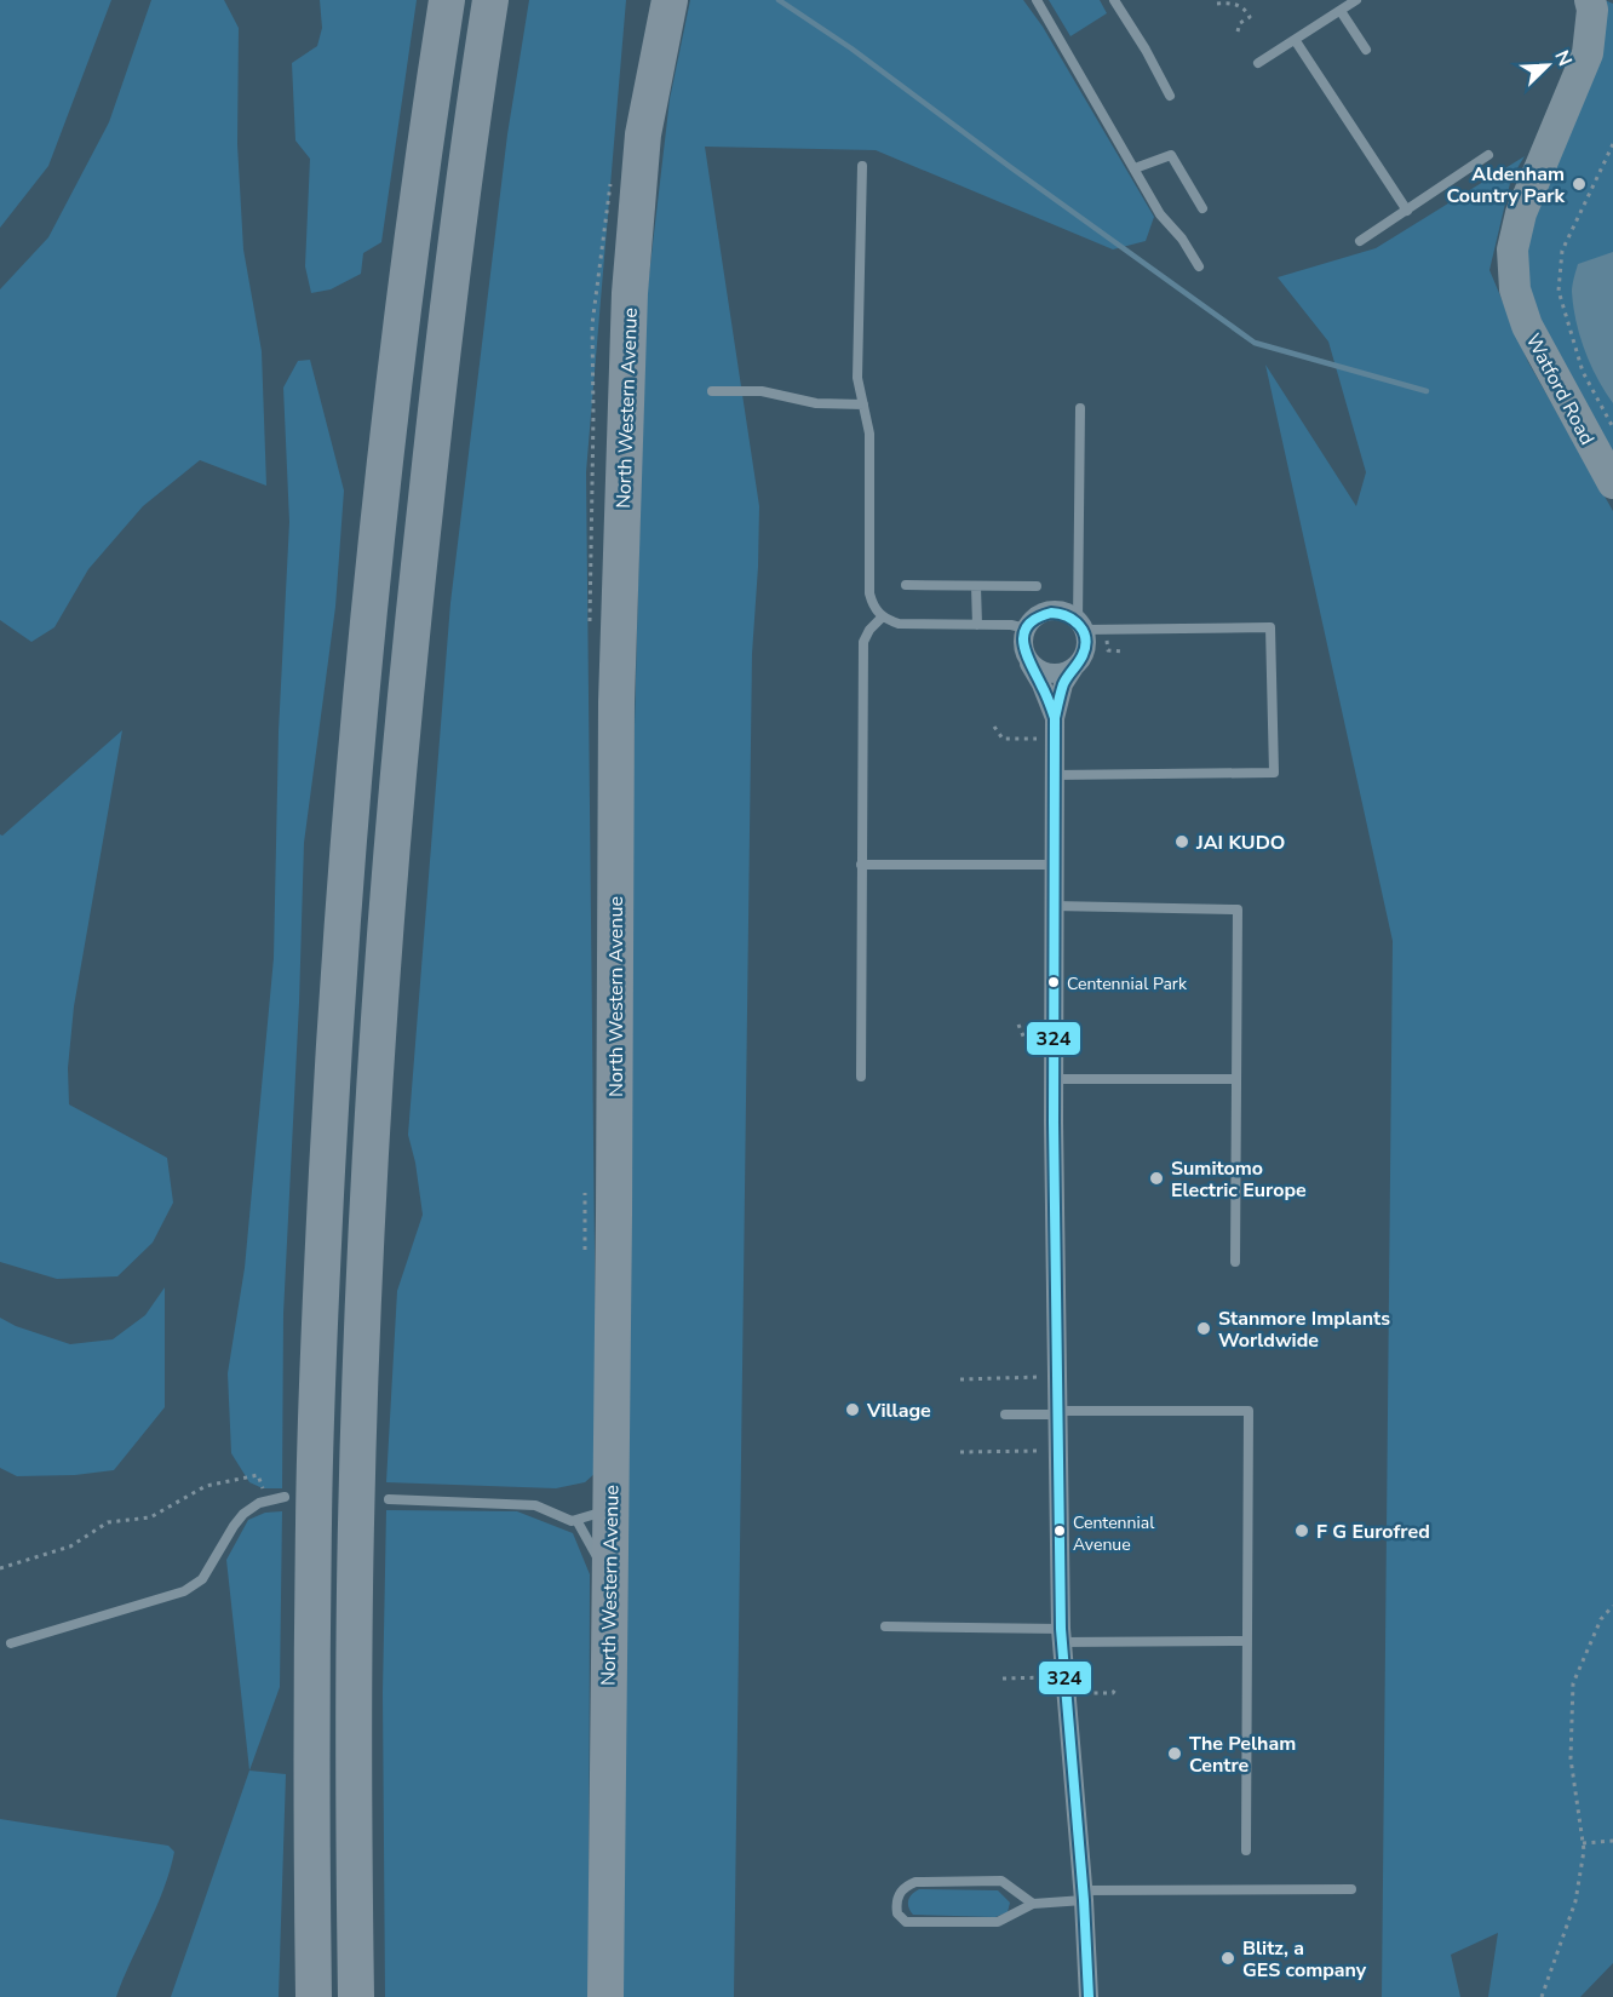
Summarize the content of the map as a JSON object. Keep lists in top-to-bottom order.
{
  "streets": {
    "highway": ["North Western Avenue"],
    "main road": ["Watford Road"]
  },
  "places": [
    "Aldenham Country Park",
    "JAI KUDO",
    "Centennial Park",
    "Sumitomo Electric Europe",
    "Stanmore Implants Worldwide",
    "Village",
    "Centennial Avenue",
    "F G Eurofred",
    "The Pelham Centre",
    "Blitz, a GES company"
  ],
  "lines": ["transit line 324"],
  "north": "top right"
}
